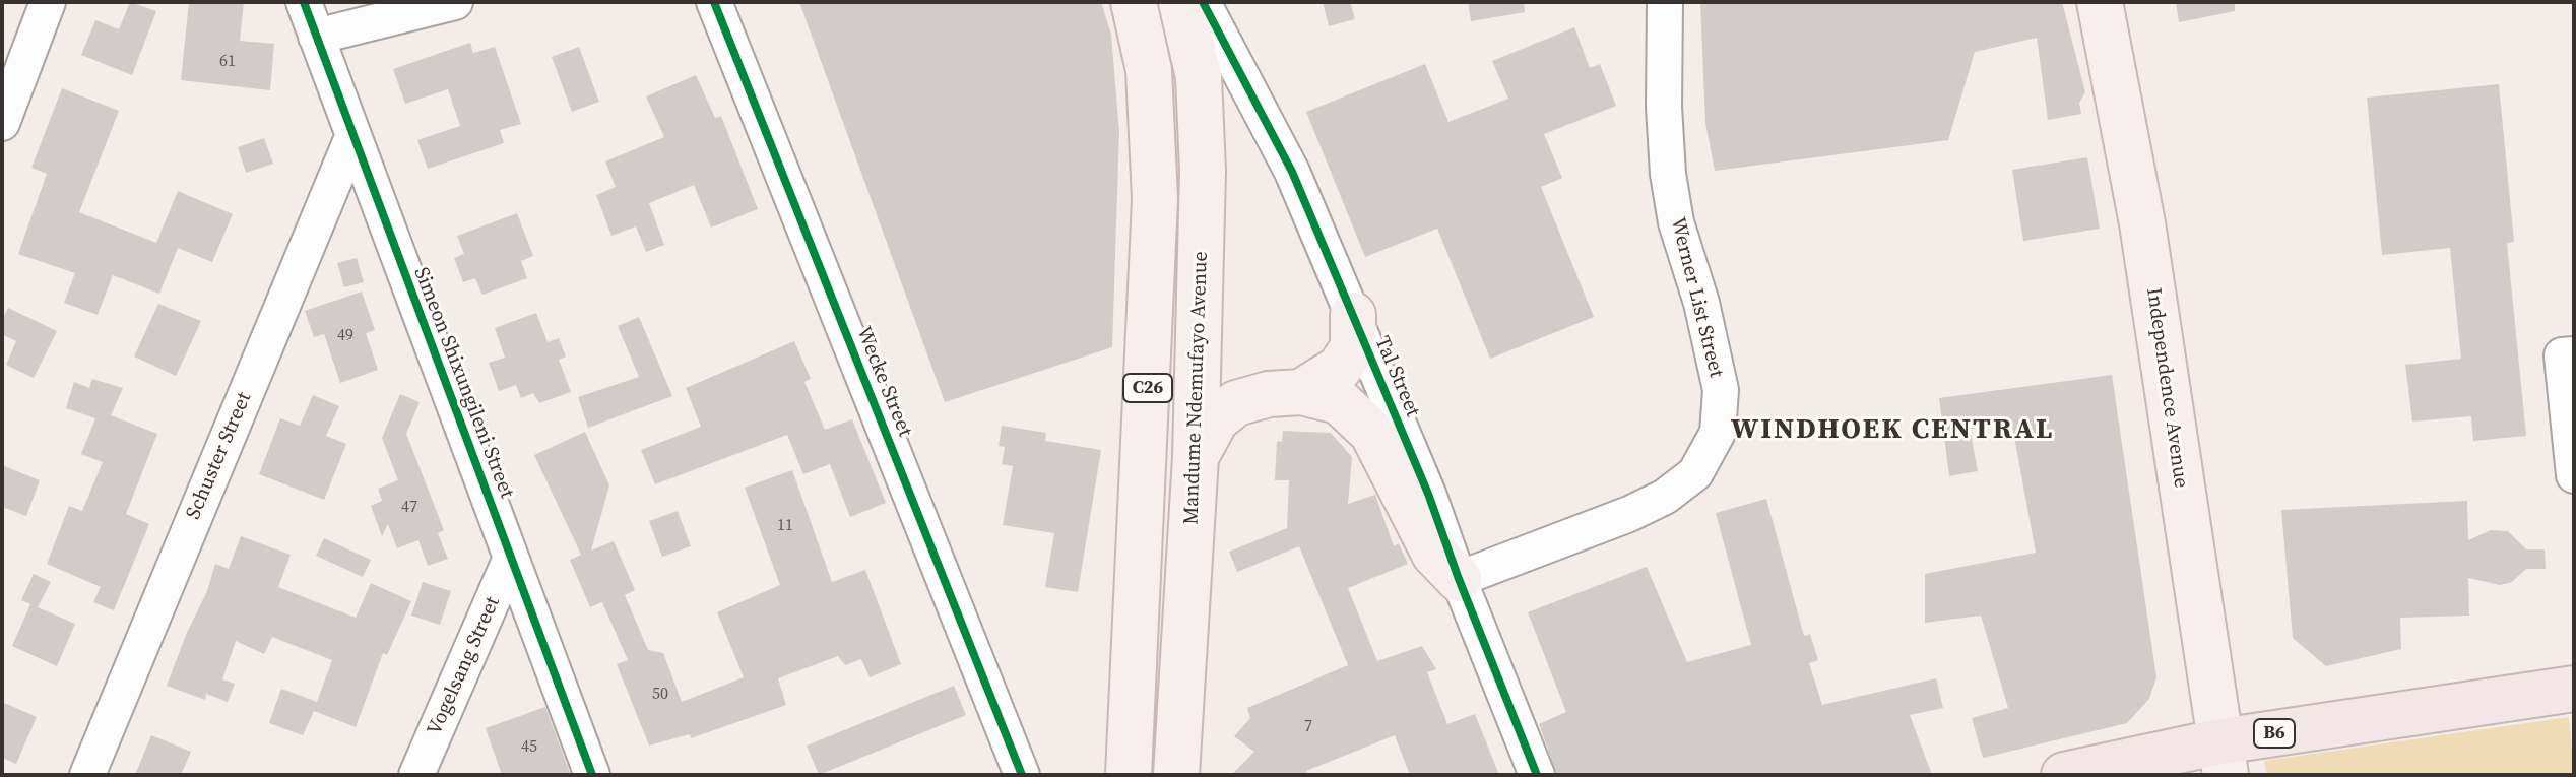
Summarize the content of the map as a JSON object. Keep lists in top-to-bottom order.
{
  "streets": {
    "highway": ["B6"],
    "main road": ["C26", "Mandume Ndemufayo Avenue", "Independence Avenue"],
    "street": [
      "Werner List Street",
      "Tal Street",
      "Wecke Street",
      "Simeon Shixungileni Street",
      "Schuster Street",
      "Vogelsang Street"
    ]
  },
  "crossings": [
    ["Werner List Street", "Tal Street"],
    ["Simeon Shixungileni Street", "Schuster Street"],
    ["Simeon Shixungileni Street", "Vogelsang Street"],
    ["Independence Avenue", "B6"]
  ],
  "districts": ["WINDHOEK CENTRAL"],
  "house_numbers": [
    "61",
    "49",
    "47",
    "11",
    "50",
    "7",
    "45"
  ]
}
